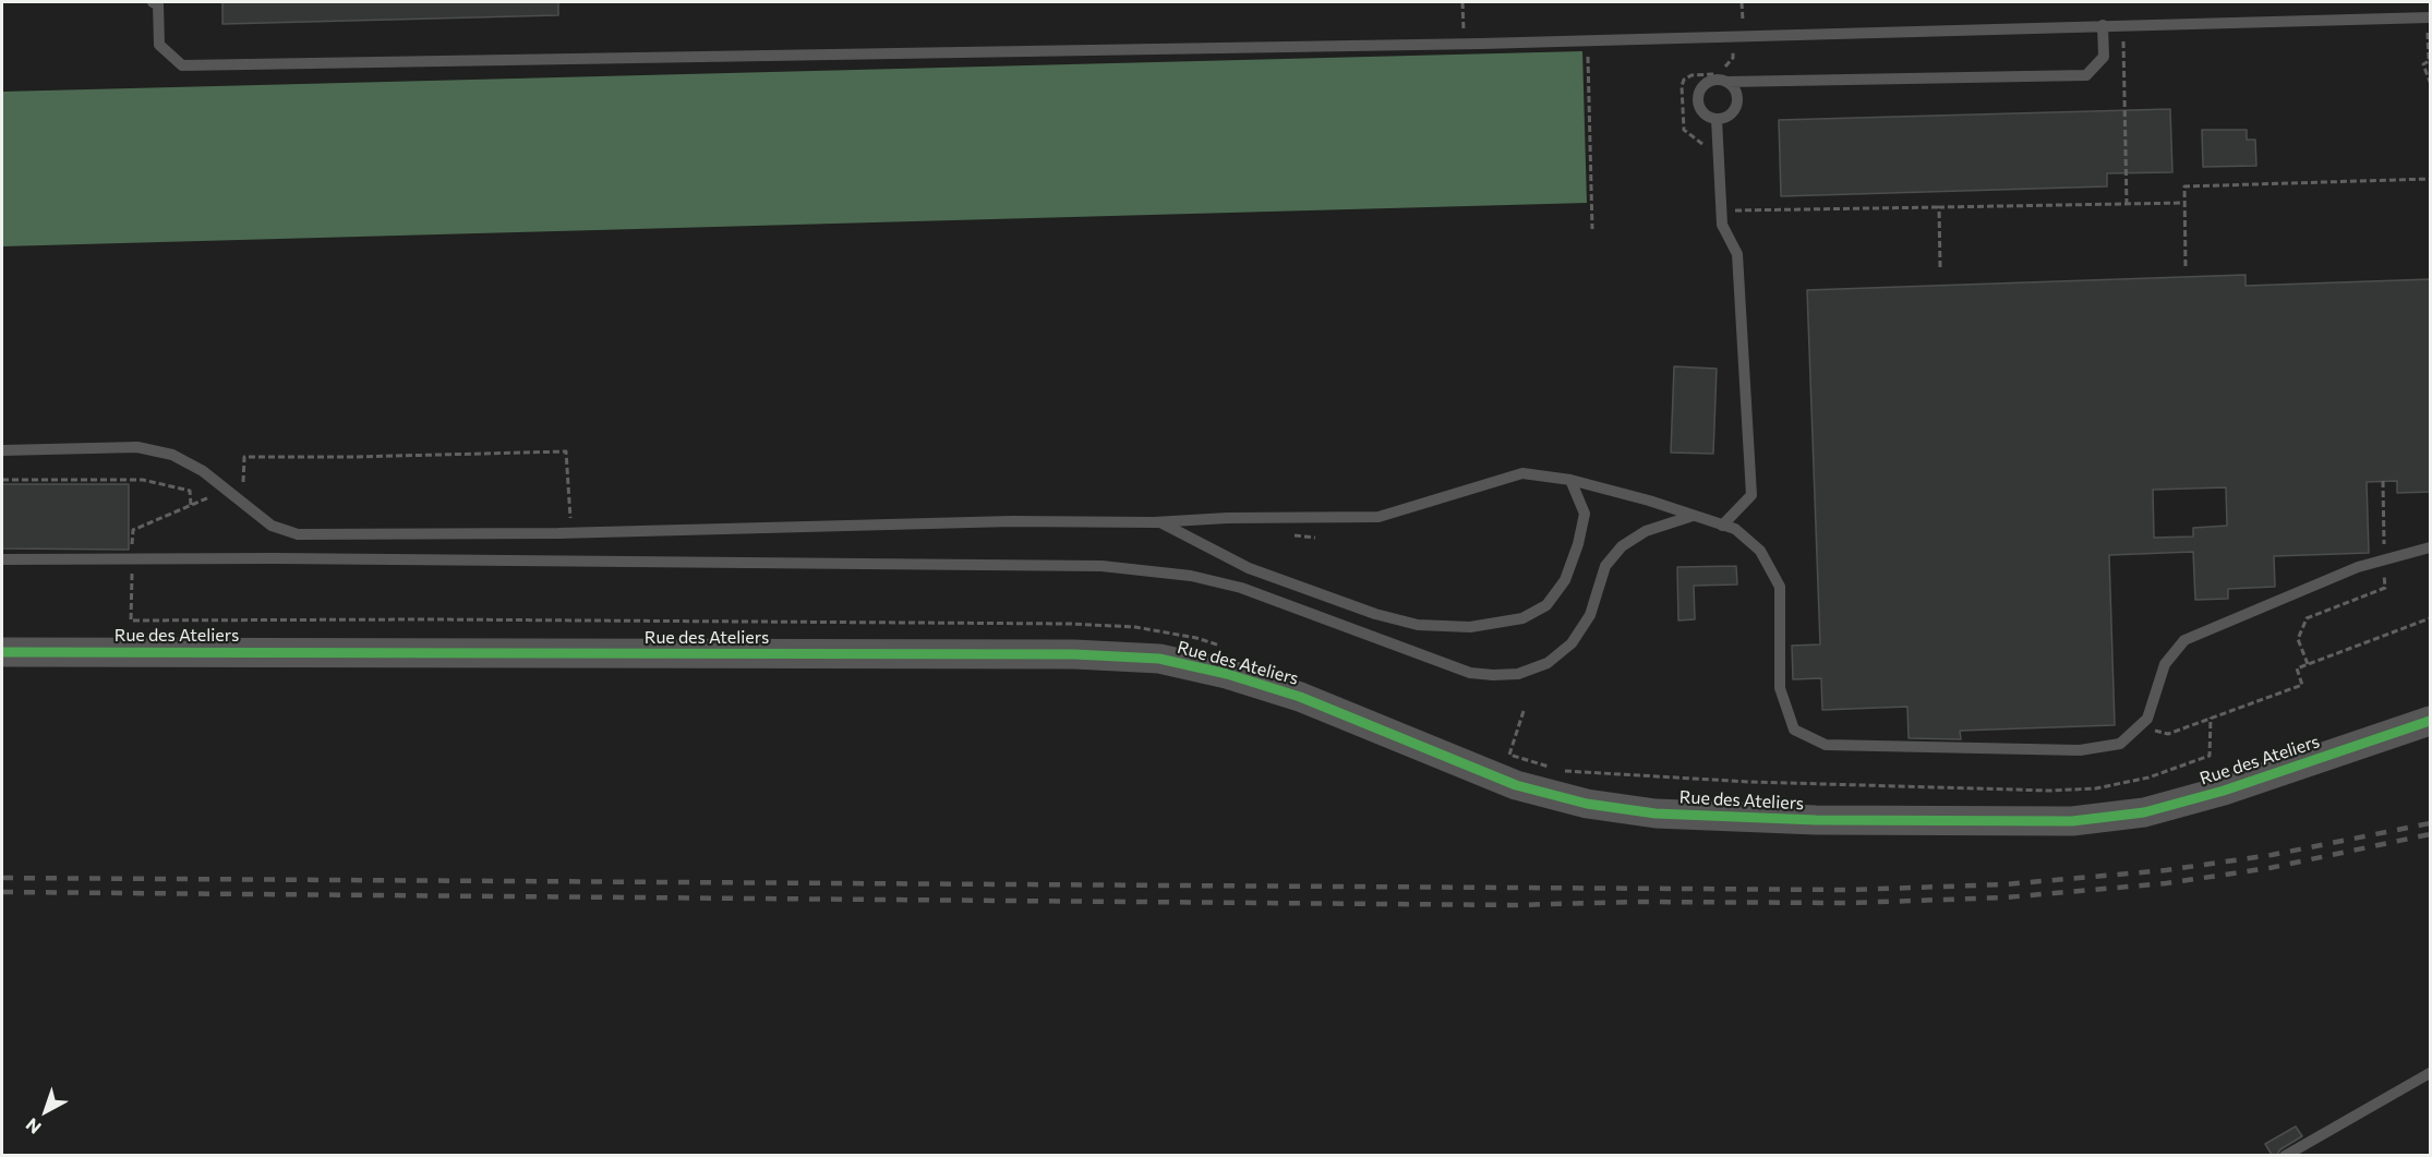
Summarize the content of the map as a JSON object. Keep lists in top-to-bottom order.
{
  "streets": {
    "street": ["Rue des Ateliers"]
  },
  "north": "bottom left"
}
